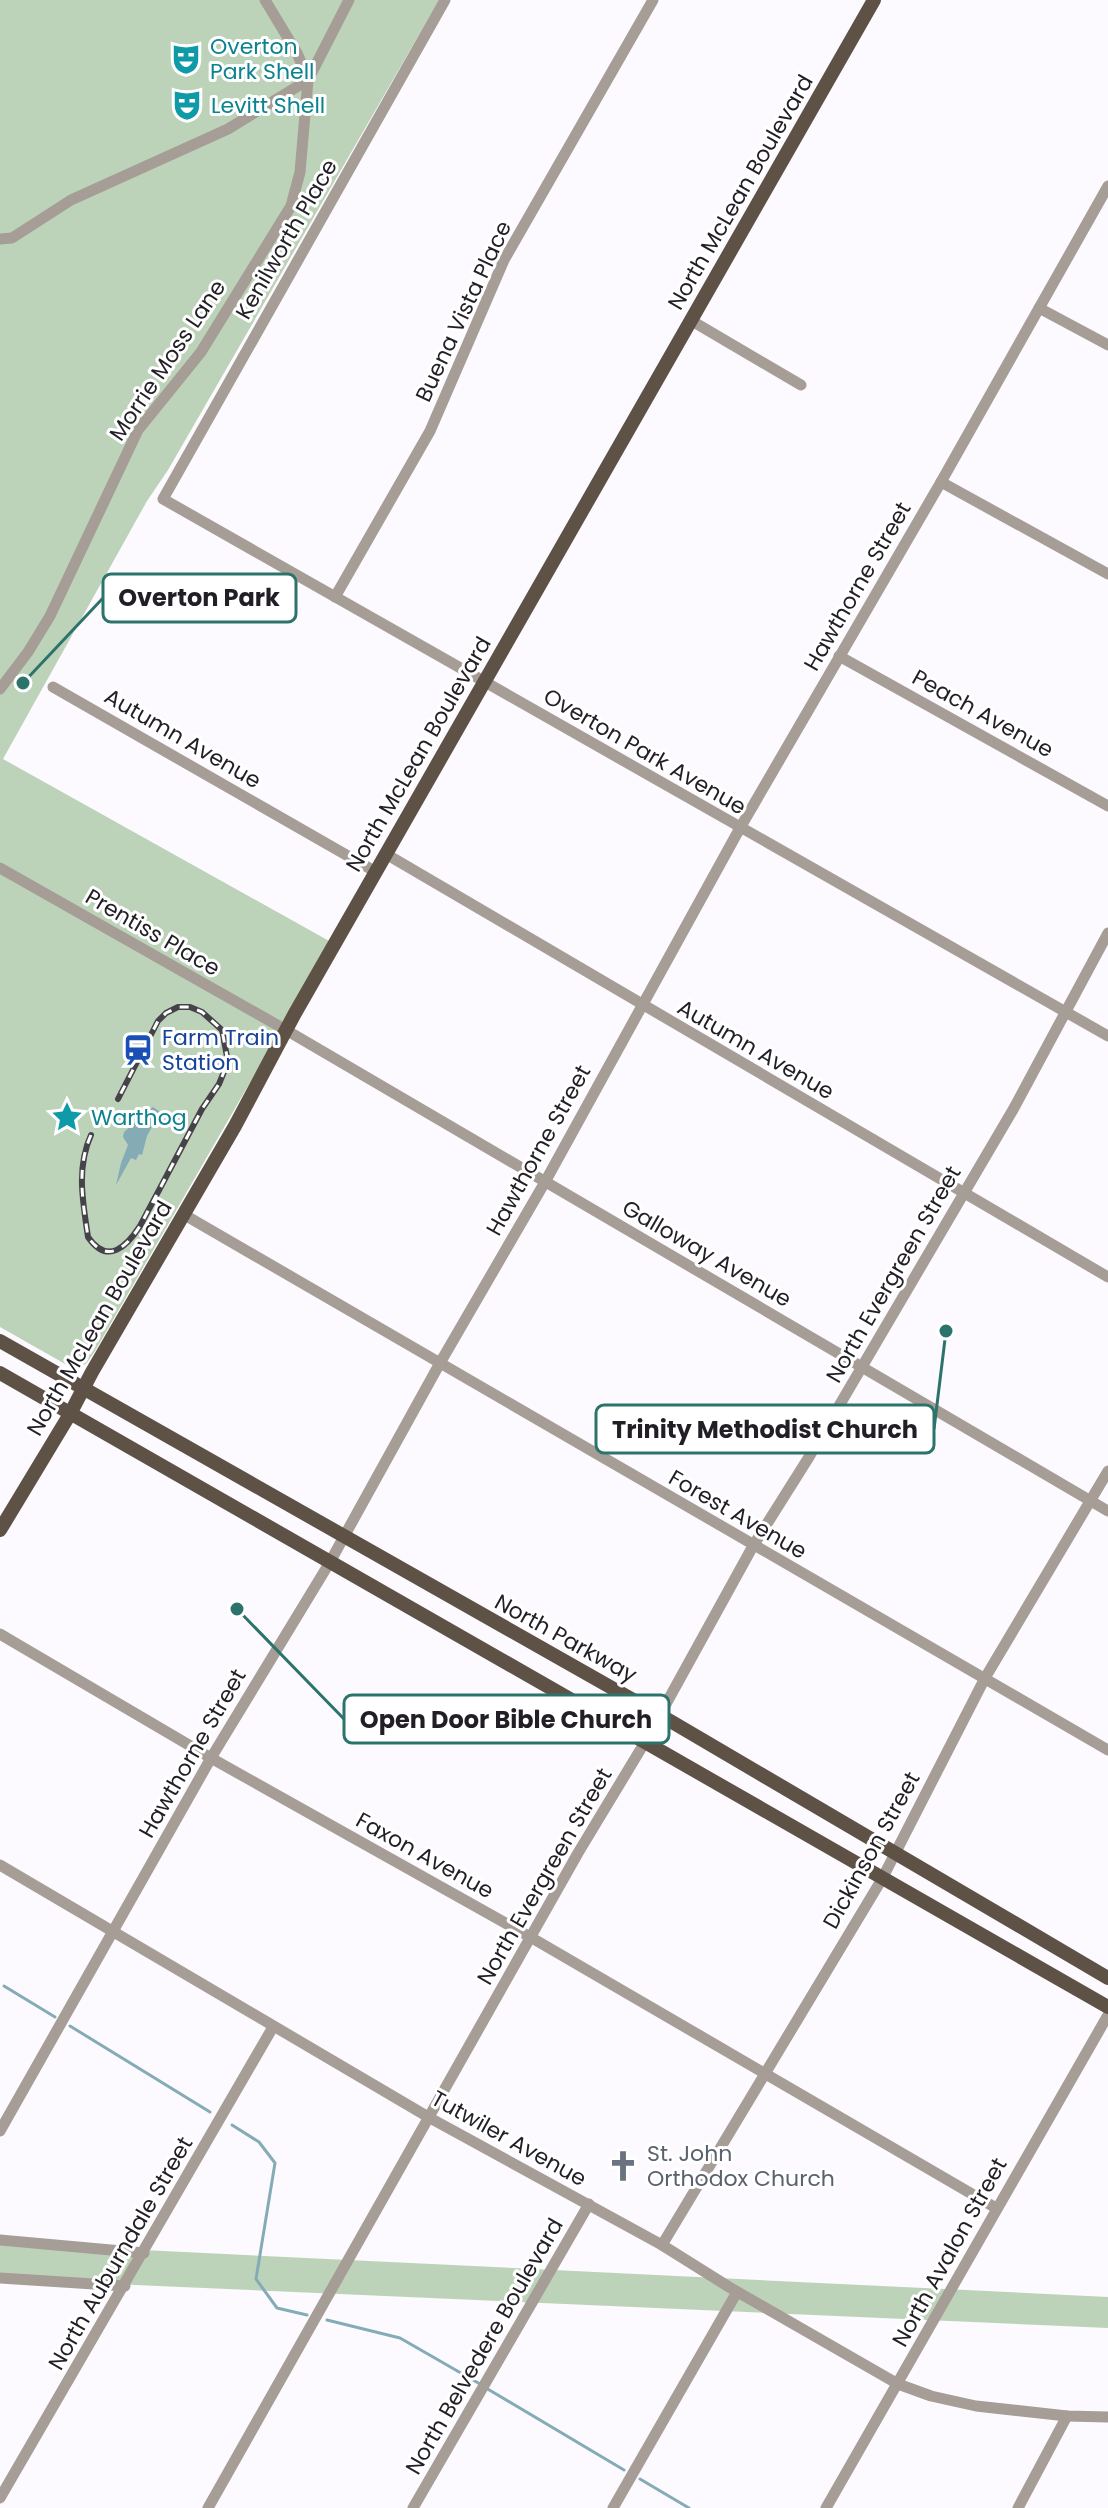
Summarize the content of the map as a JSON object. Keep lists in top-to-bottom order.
{
  "streets": {
    "main road": ["North McLean Boulevard", "North Parkway"],
    "street": [
      "Kenilworth Place",
      "Buena Vista Place",
      "Morrie Moss Lane",
      "Hawthorne Street",
      "Peach Avenue",
      "Autumn Avenue",
      "Overton Park Avenue",
      "Prentiss Place",
      "Galloway Avenue",
      "North Evergreen Street",
      "Forest Avenue",
      "Dickinson Street",
      "Faxon Avenue",
      "Tutwiler Avenue",
      "North Avalon Street",
      "North Auburndale Street",
      "North Belvedere Boulevard"
    ]
  },
  "crossings": [
    ["North McLean Boulevard", "Autumn Avenue"],
    ["North McLean Boulevard", "Overton Park Avenue"],
    ["North McLean Boulevard", "Prentiss Place"],
    ["North McLean Boulevard", "Galloway Avenue"],
    ["North McLean Boulevard", "Forest Avenue"],
    ["North McLean Boulevard", "North Parkway"],
    ["Kenilworth Place", "Overton Park Avenue"],
    ["Buena Vista Place", "Overton Park Avenue"],
    ["Hawthorne Street", "Peach Avenue"],
    ["Hawthorne Street", "Autumn Avenue"],
    ["Hawthorne Street", "Overton Park Avenue"],
    ["Hawthorne Street", "Galloway Avenue"],
    ["Hawthorne Street", "Forest Avenue"],
    ["Hawthorne Street", "North Parkway"],
    ["Hawthorne Street", "Faxon Avenue"],
    ["Hawthorne Street", "Tutwiler Avenue"],
    ["Autumn Avenue", "North Evergreen Street"],
    ["Overton Park Avenue", "North Evergreen Street"],
    ["Prentiss Place", "Galloway Avenue"],
    ["Galloway Avenue", "North Evergreen Street"],
    ["Galloway Avenue", "Dickinson Street"],
    ["North Evergreen Street", "Forest Avenue"],
    ["North Evergreen Street", "North Parkway"],
    ["North Evergreen Street", "Faxon Avenue"],
    ["North Evergreen Street", "Tutwiler Avenue"],
    ["Forest Avenue", "Dickinson Street"],
    ["North Parkway", "Dickinson Street"],
    ["Dickinson Street", "Faxon Avenue"],
    ["Dickinson Street", "Tutwiler Avenue"],
    ["Faxon Avenue", "North Avalon Street"],
    ["Tutwiler Avenue", "North Avalon Street"],
    ["Tutwiler Avenue", "North Auburndale Street"],
    ["Tutwiler Avenue", "North Belvedere Boulevard"]
  ],
  "places": {
    "theatre": ["Overton Park Shell", "Levitt Shell"],
    "other": ["Overton Park", "Trinity Methodist Church", "Open Door Bible Church"],
    "station": ["Farm Train Station"],
    "place": ["Warthog"],
    "church": ["St. John Orthodox Church"]
  }
}
